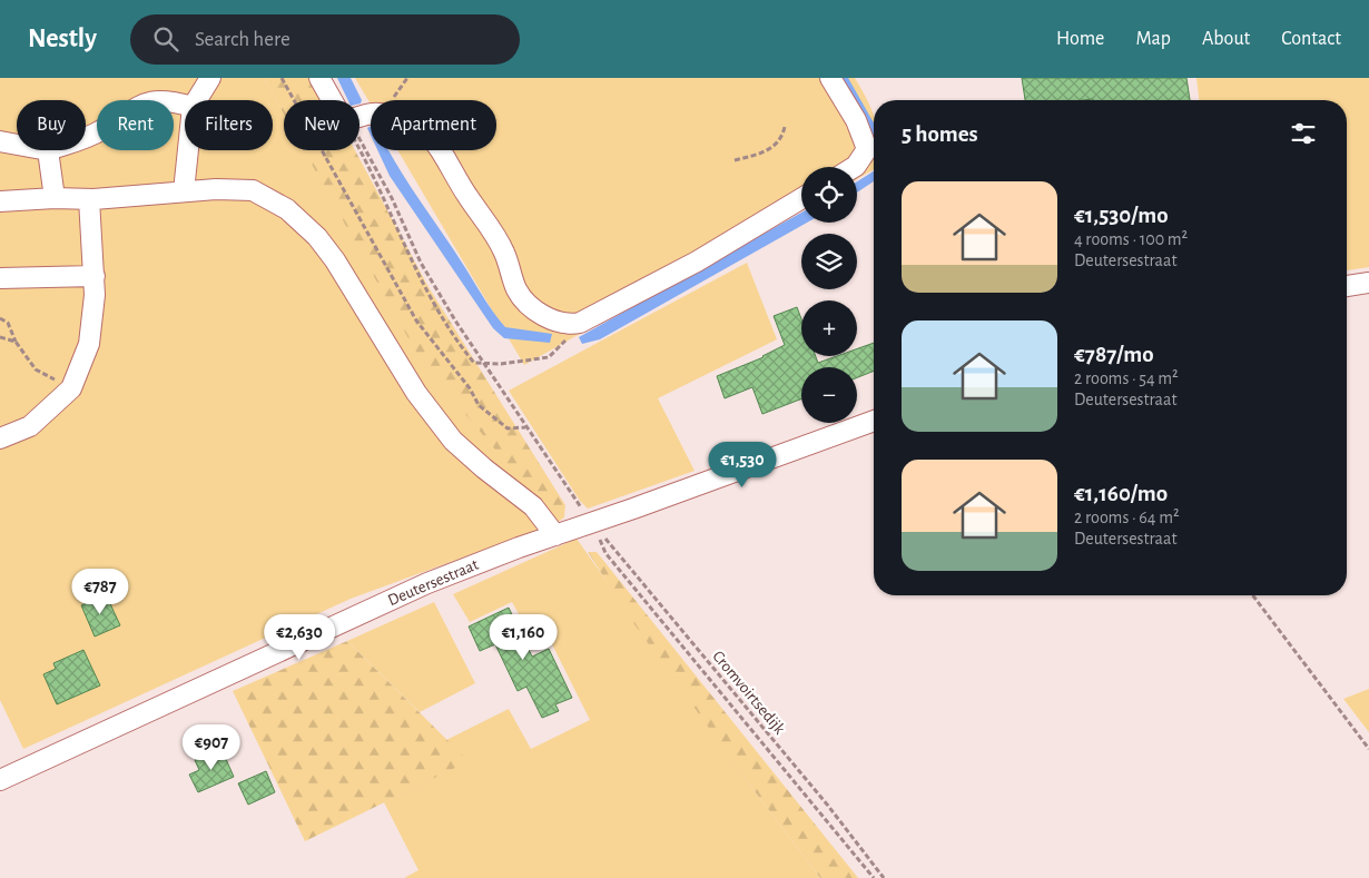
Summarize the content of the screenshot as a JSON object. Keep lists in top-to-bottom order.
{
  "streets": {
    "street": ["Deutersestraat"],
    "path": ["Cromvoirtsedijk"]
  },
  "crossings": [
    ["Deutersestraat", "Cromvoirtsedijk"]
  ],
  "page": {
    "header": "Nestly",
    "search": "Search here",
    "nav": [
      "Home",
      "Map",
      "About",
      "Contact"
    ],
    "chip": [
      "Buy",
      "Rent",
      "Filters",
      "New",
      "Apartment"
    ],
    "heading": "5 homes",
    "map_buttons": ["+", "−"],
    "list": [
      {
        "name": "€1,530/mo",
        "note": "4 rooms · 100 m² · Deutersestraat"
      },
      {
        "name": "€787/mo",
        "note": "2 rooms · 54 m² · Deutersestraat"
      },
      {
        "name": "€1,160/mo",
        "note": "2 rooms · 64 m² · Deutersestraat"
      }
    ],
    "price": [
      "€1,530",
      "€787",
      "€2,630",
      "€1,160",
      "€907"
    ]
  }
}
